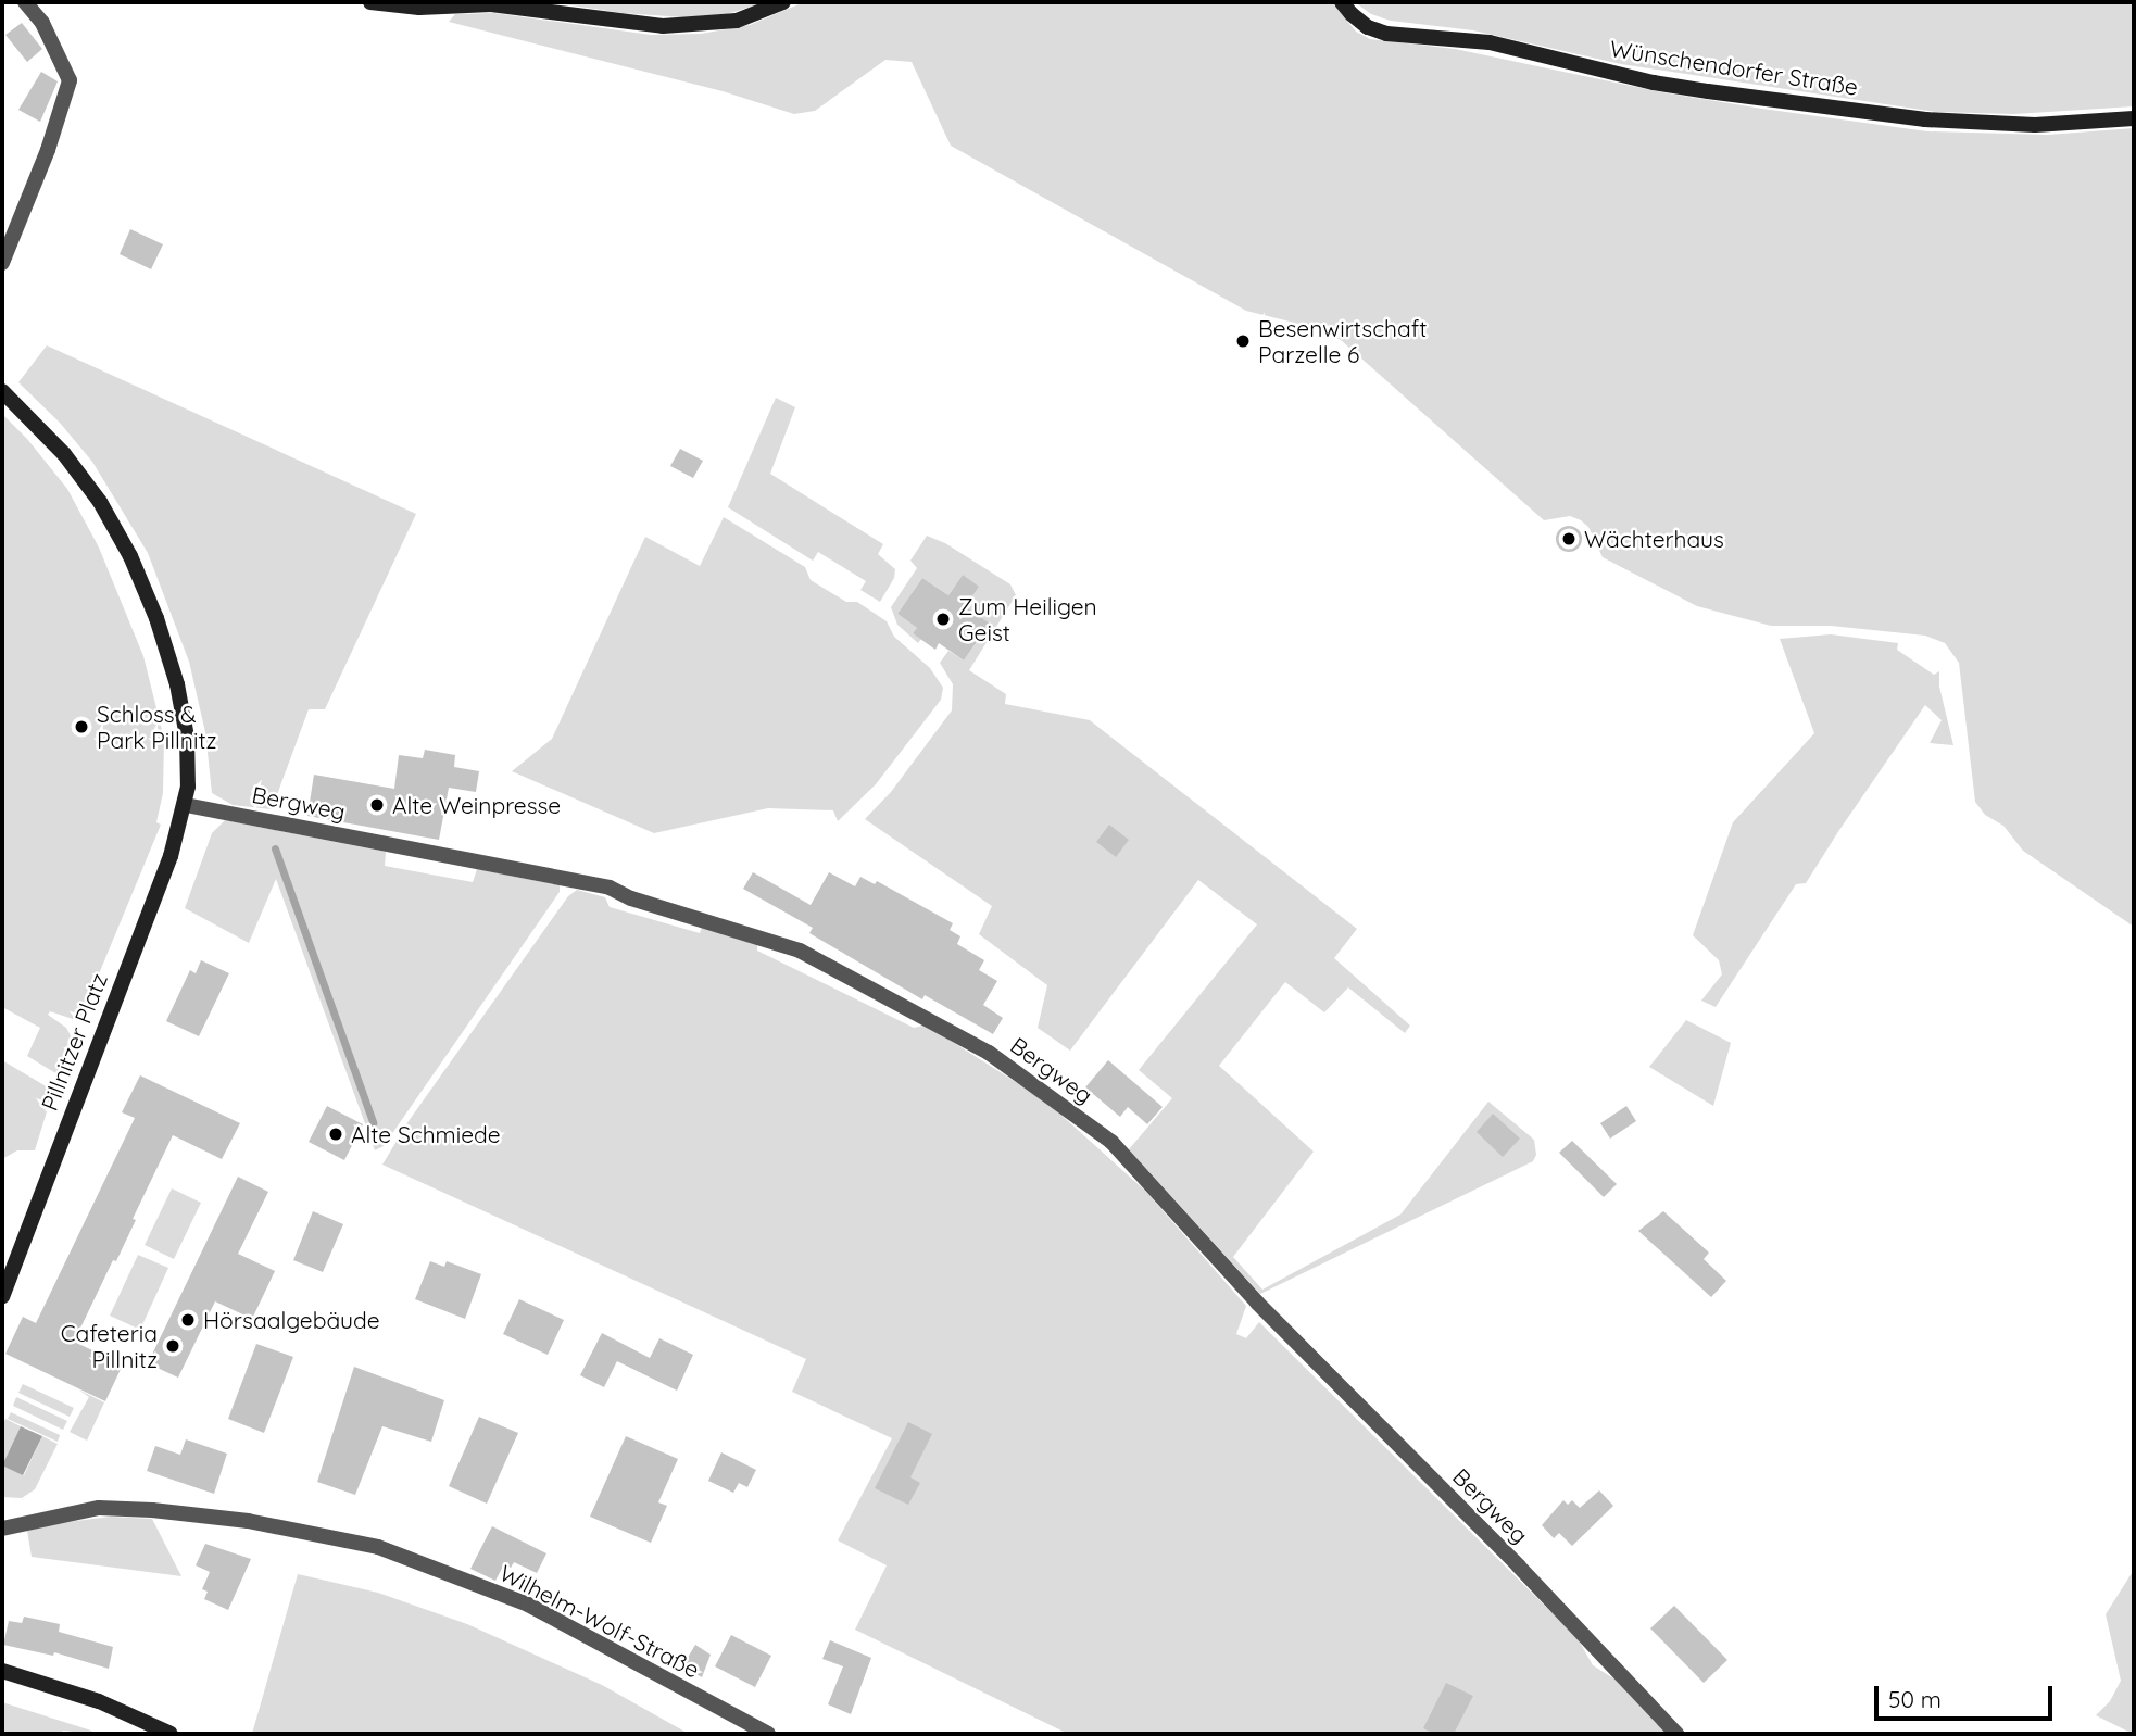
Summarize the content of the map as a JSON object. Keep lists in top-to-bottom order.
{
  "streets": {
    "street": [
      "Wünschendorfer Straße",
      "Bergweg",
      "Pillnitzer Platz",
      "Wilhelm-Wolf-Straße"
    ]
  },
  "crossings": [
    ["Bergweg", "Pillnitzer Platz"]
  ],
  "places": [
    "Besenwirtschaft Parzelle 6",
    "Wächterhaus",
    "Zum Heiligen Geist",
    "Schloss & Park Pillnitz",
    "Alte Weinpresse",
    "Alte Schmiede",
    "Hörsaalgebäude",
    "Cafeteria Pillnitz"
  ],
  "scale_bar": "50 m"
}
